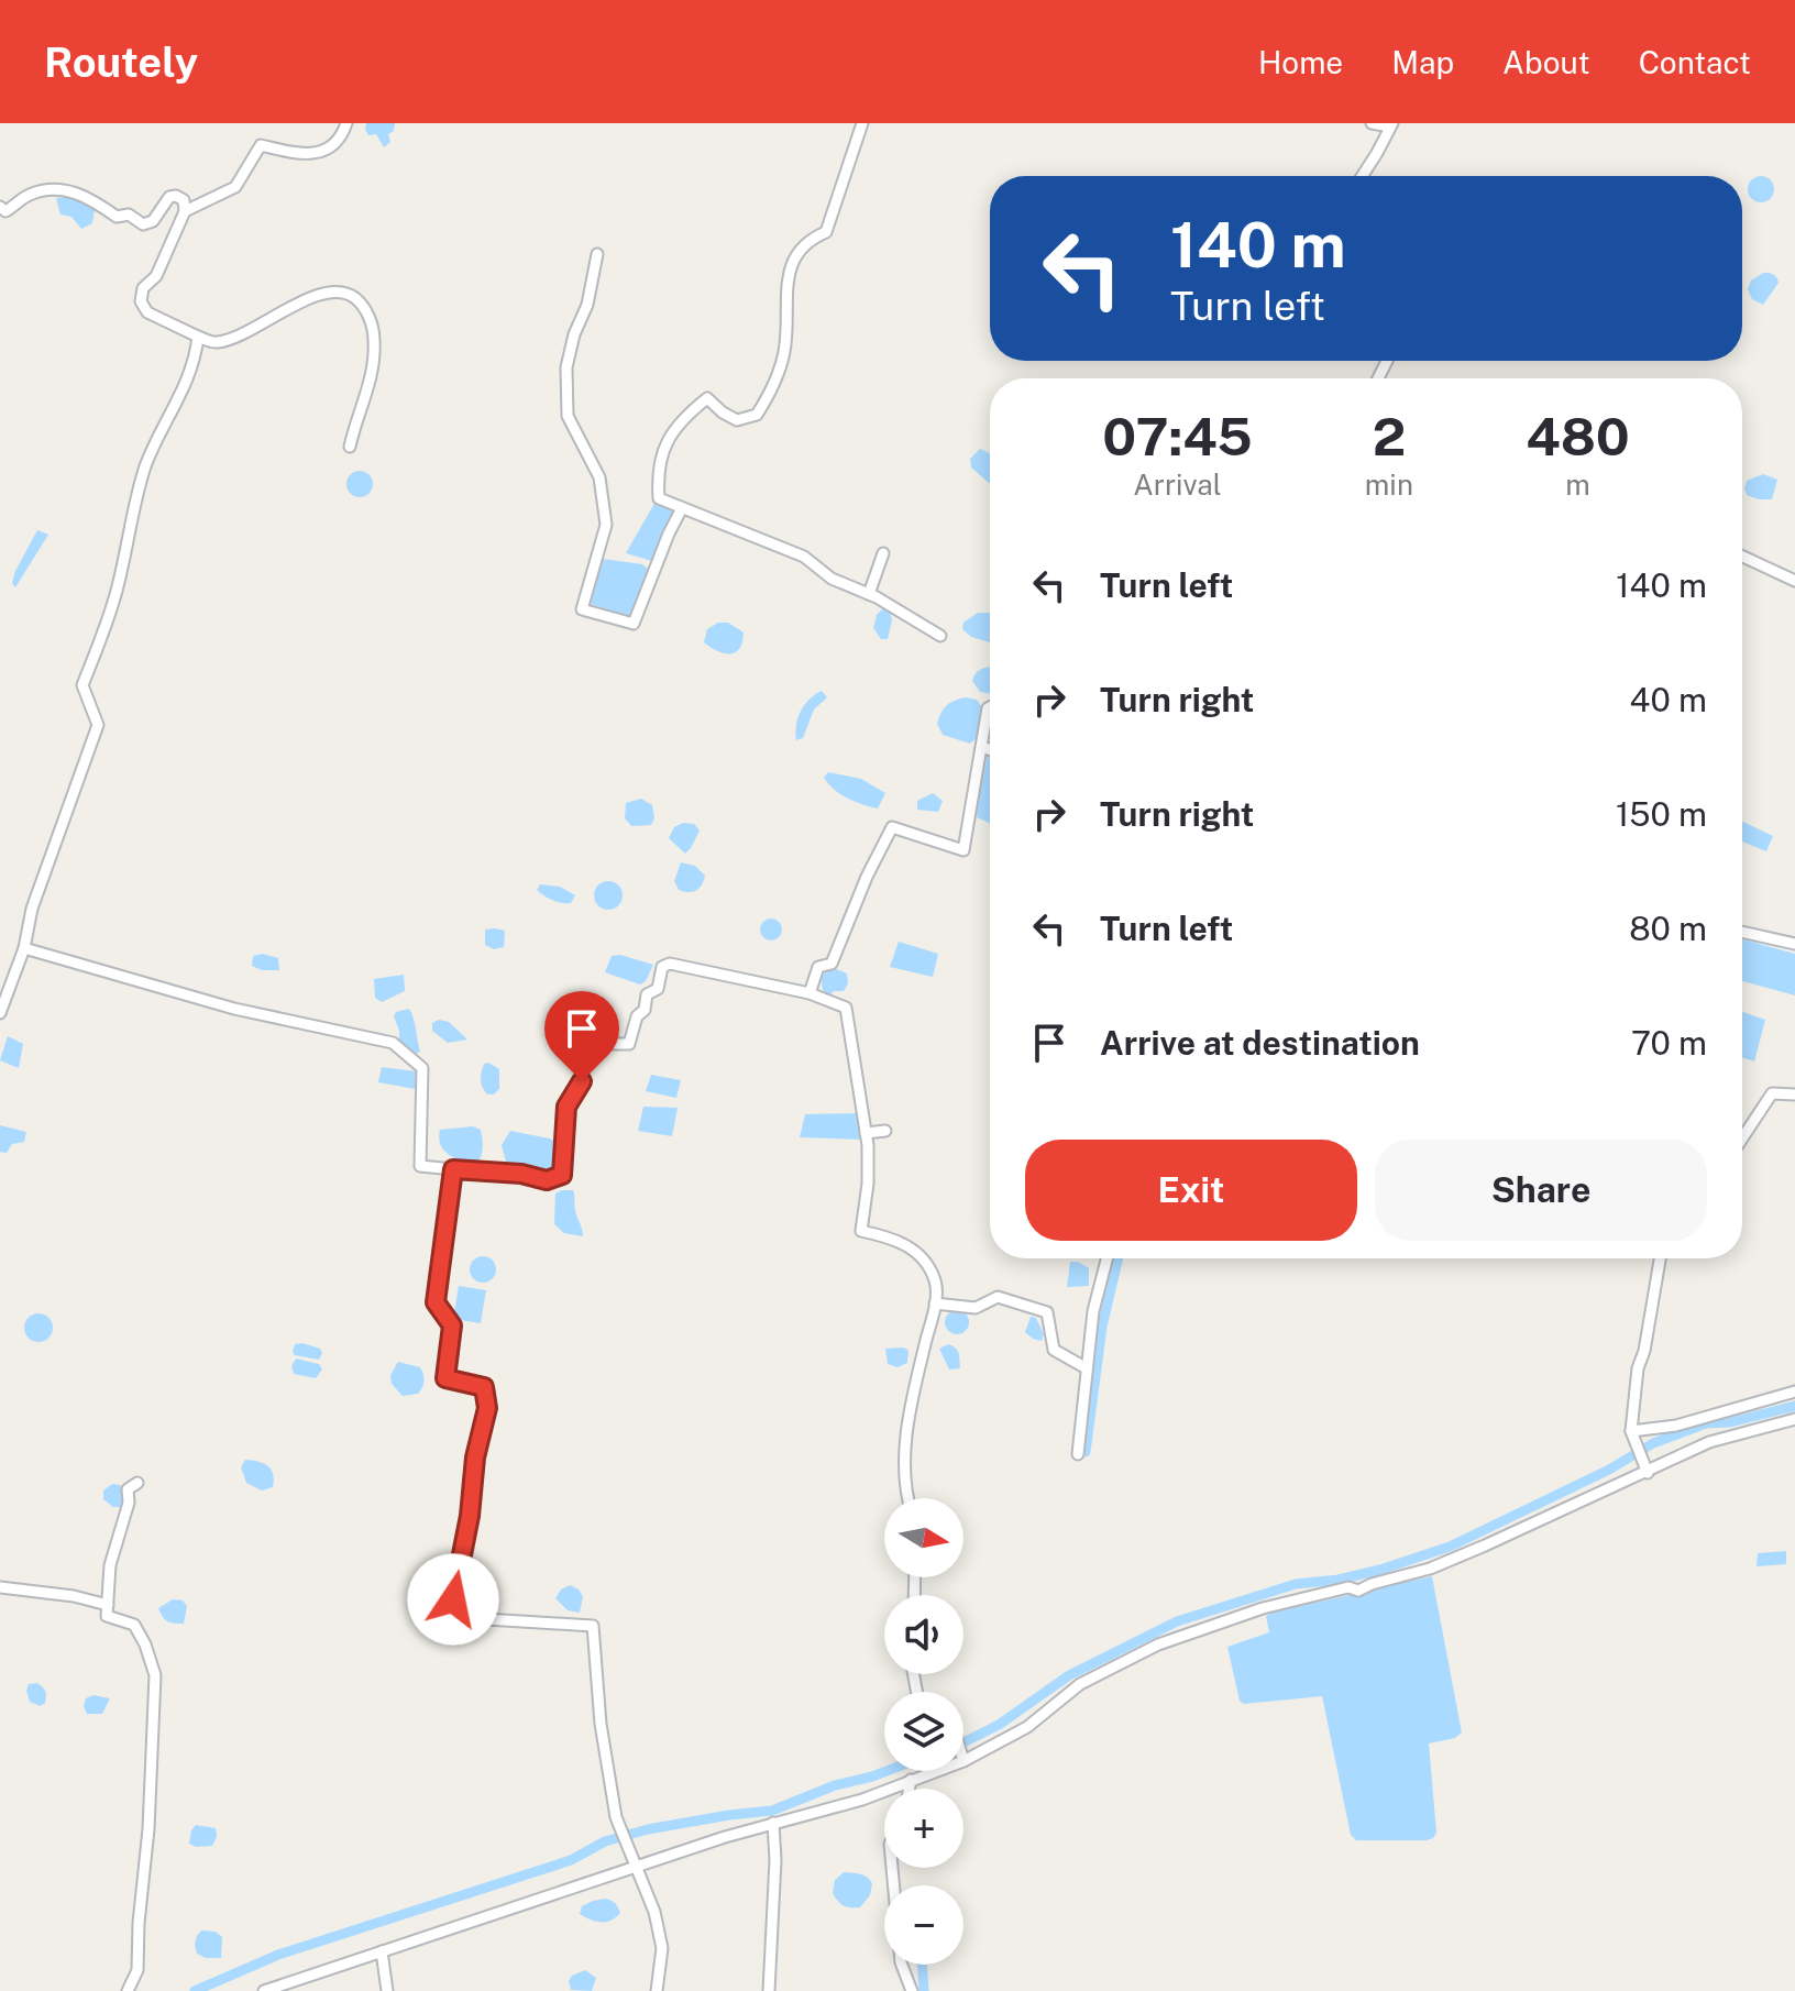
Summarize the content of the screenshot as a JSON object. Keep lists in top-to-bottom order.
{
  "north": "right",
  "page": {
    "header": "Routely",
    "nav": [
      "Home",
      "Map",
      "About",
      "Contact"
    ],
    "turn": ["140 m", "Turn left"],
    "eta": [
      "07:45",
      "Arrival",
      "2",
      "min",
      "480",
      "m"
    ],
    "list": [
      {
        "name": "Turn left",
        "value": "140 m"
      },
      {
        "name": "Turn right",
        "value": "40 m"
      },
      {
        "name": "Turn right",
        "value": "150 m"
      },
      {
        "name": "Turn left",
        "value": "80 m"
      },
      {
        "name": "Arrive at destination",
        "value": "70 m"
      }
    ],
    "buttons": ["Exit", "Share"],
    "map_buttons": ["+", "−"]
  }
}
